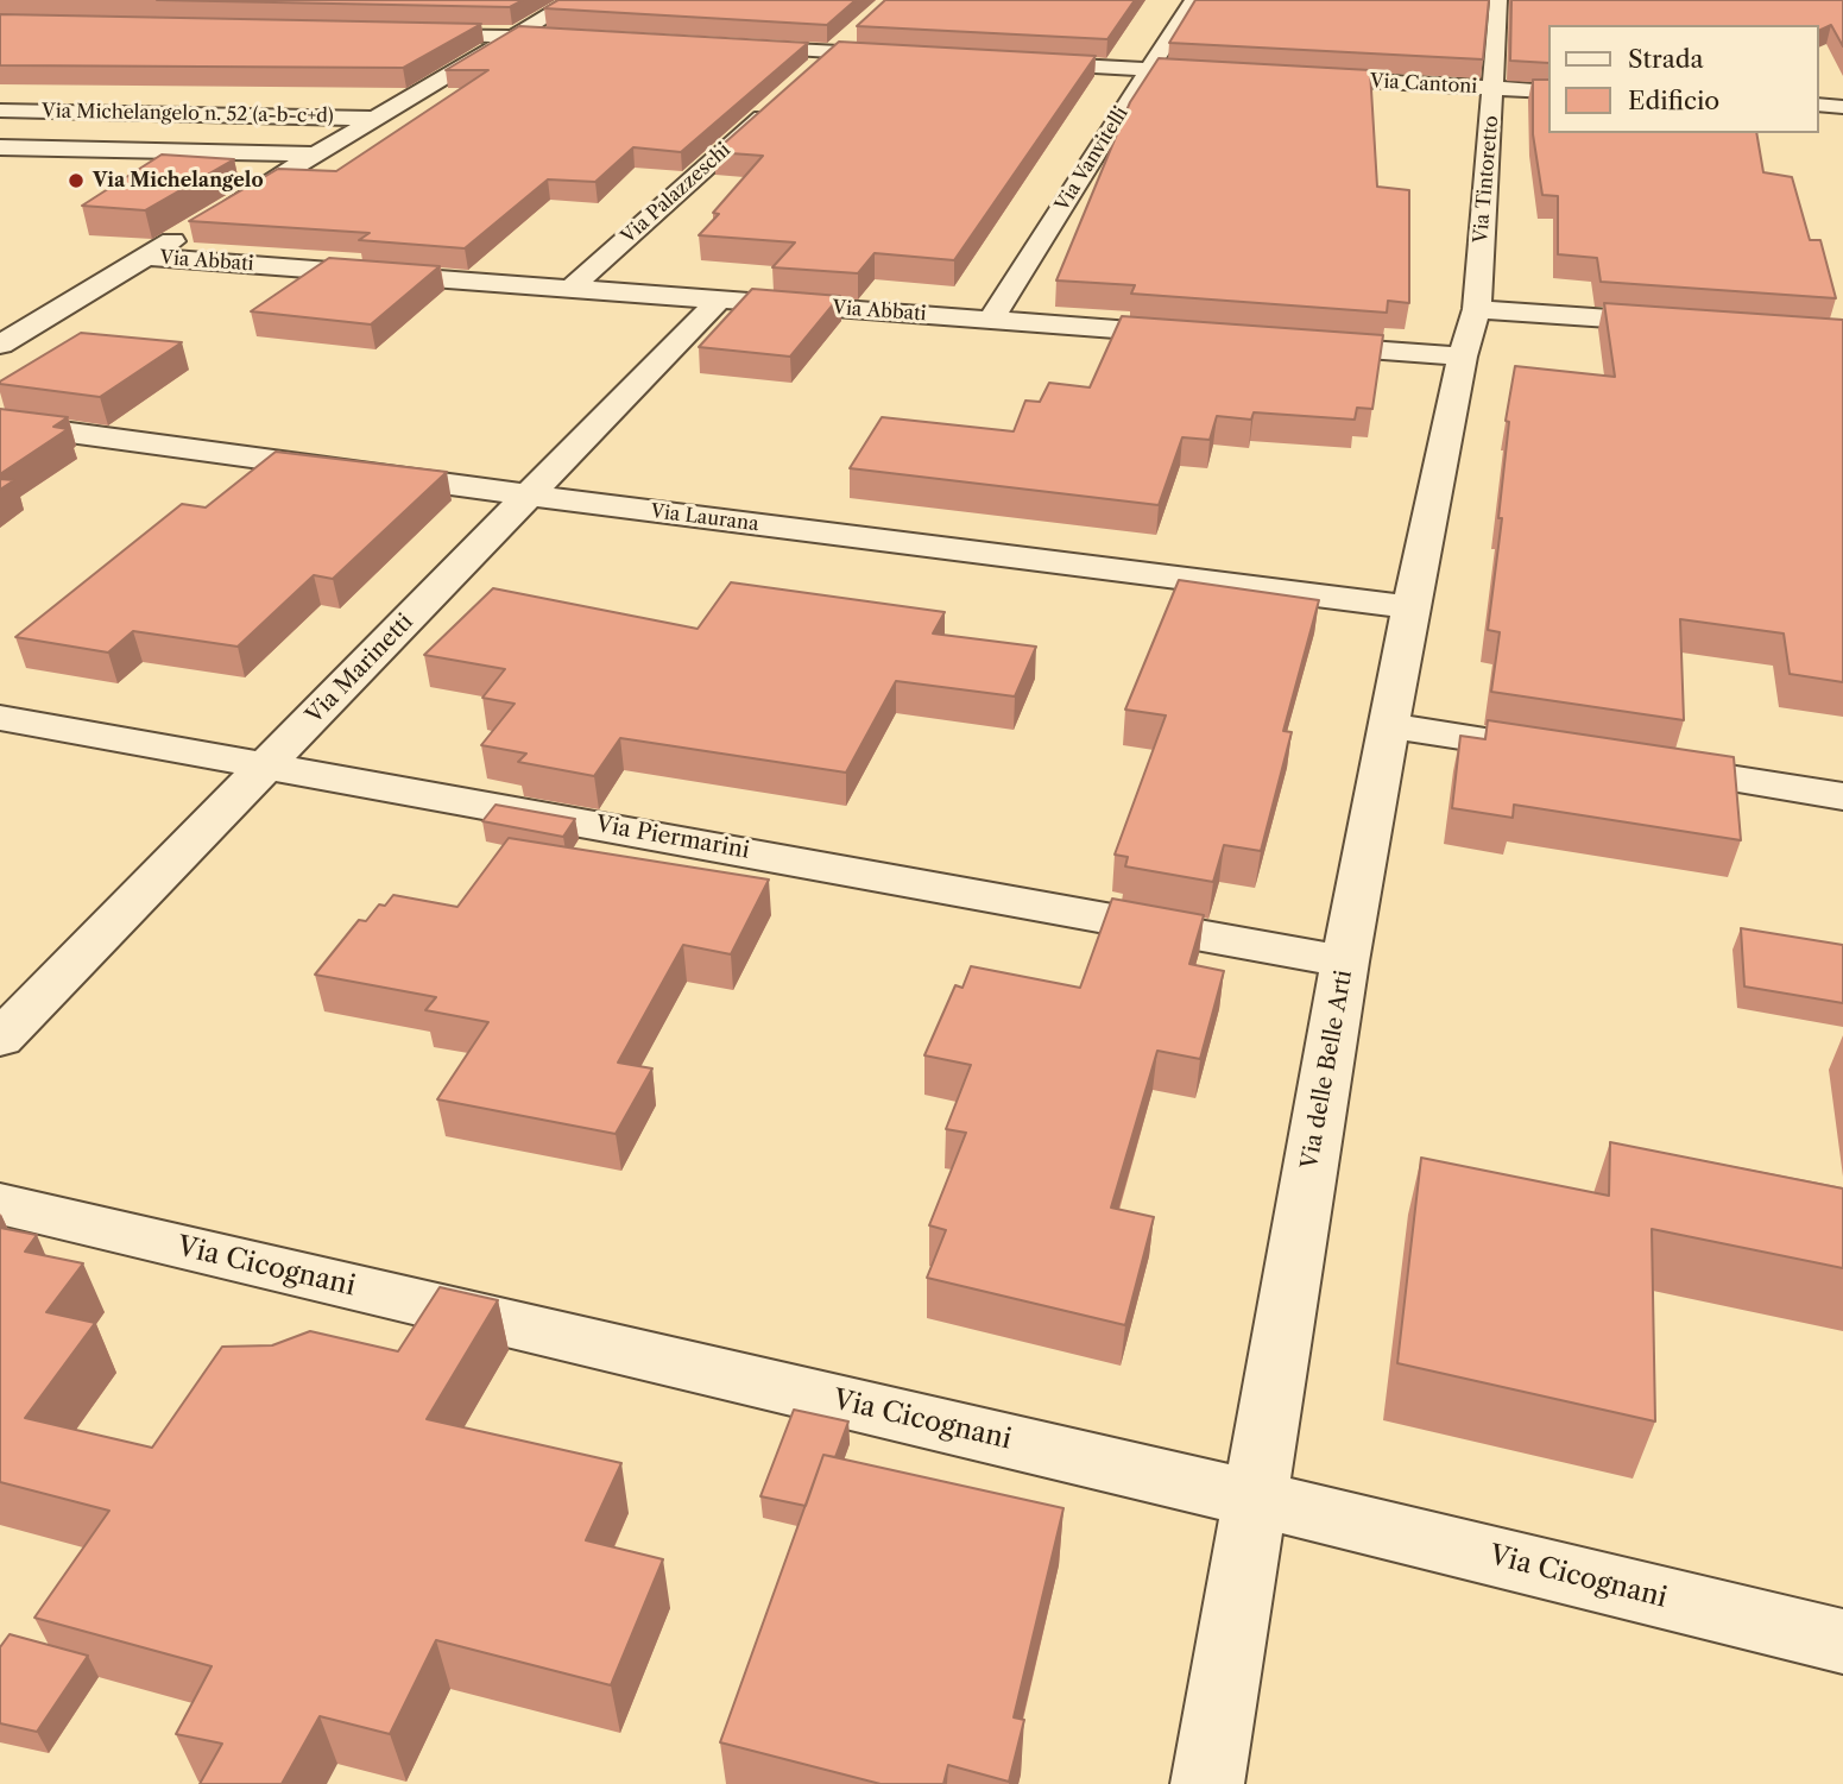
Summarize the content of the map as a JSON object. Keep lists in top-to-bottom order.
{
  "streets": {
    "street": [
      "Via Cantoni",
      "Via Michelangelo n. 52 (a-b-c+d)",
      "Via Vanvitelli",
      "Via Tintoretto",
      "Via Palazzeschi",
      "Via Abbati",
      "Via Laurana",
      "Via Marinetti",
      "Via Piermarini",
      "Via delle Belle Arti",
      "Via Cicognani"
    ]
  },
  "crossings": [
    ["Via Cantoni", "Via Tintoretto"],
    ["Via Vanvitelli", "Via Abbati"],
    ["Via Tintoretto", "Via delle Belle Arti"],
    ["Via Palazzeschi", "Via Abbati"],
    ["Via Abbati", "Via Marinetti"],
    ["Via Laurana", "Via Marinetti"],
    ["Via Laurana", "Via delle Belle Arti"],
    ["Via Marinetti", "Via Piermarini"],
    ["Via Piermarini", "Via delle Belle Arti"],
    ["Via delle Belle Arti", "Via Cicognani"]
  ],
  "places": ["Via Michelangelo"],
  "legend": ["Strada", "Edificio"]
}
